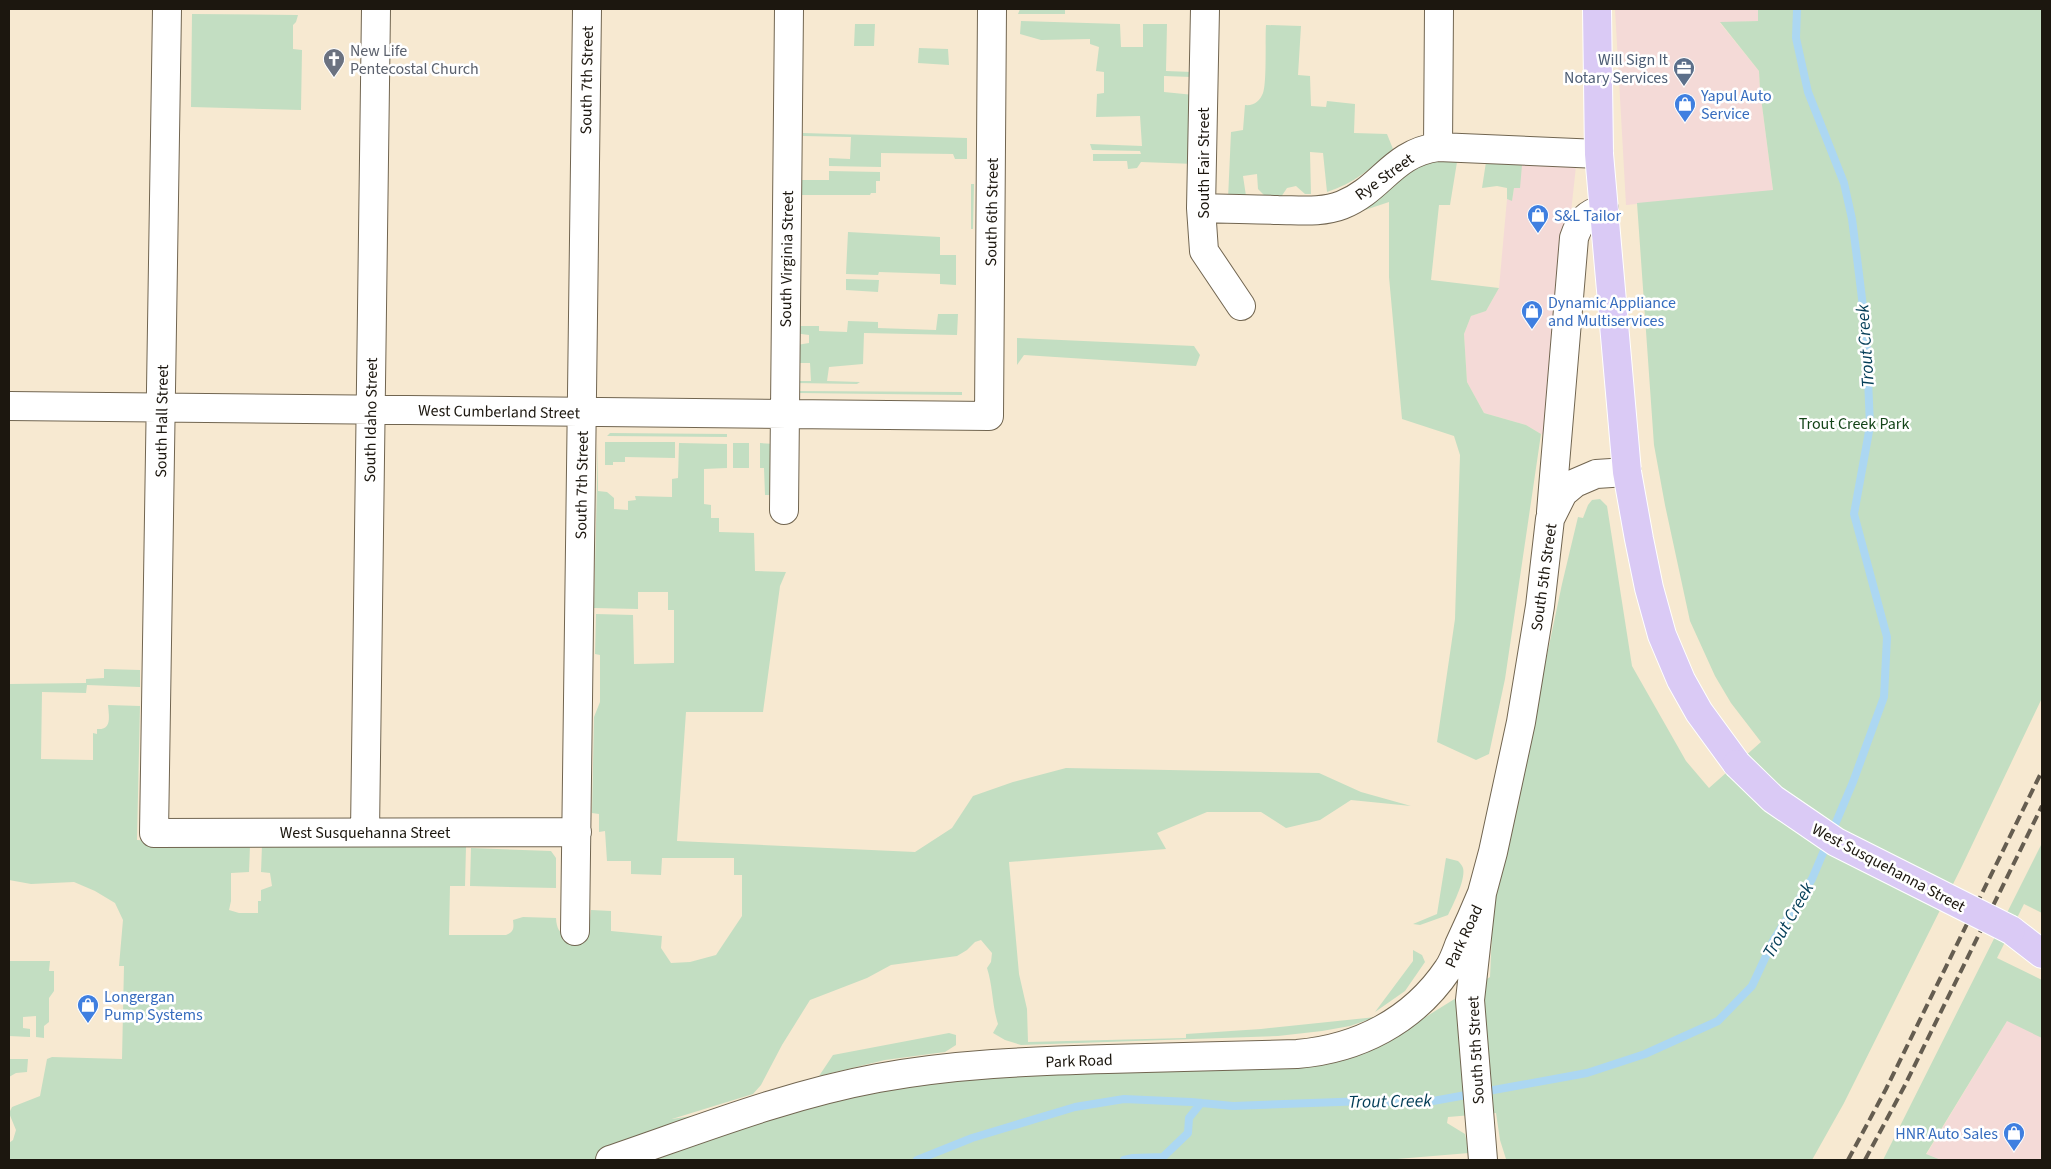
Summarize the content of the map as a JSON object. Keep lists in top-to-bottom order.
{
  "streets": {
    "main road": ["West Susquehanna Street"],
    "street": [
      "South 7th Street",
      "South Fair Street",
      "Rye Street",
      "South 6th Street",
      "South Virginia Street",
      "West Cumberland Street",
      "South Idaho Street",
      "South Hall Street",
      "South 5th Street",
      "Park Road"
    ]
  },
  "crossings": [
    ["South 7th Street", "West Cumberland Street"],
    ["South 7th Street", "West Susquehanna Street"],
    ["South Fair Street", "Rye Street"],
    ["South 6th Street", "West Cumberland Street"],
    ["South Virginia Street", "West Cumberland Street"],
    ["West Cumberland Street", "South Idaho Street"],
    ["West Cumberland Street", "South Hall Street"],
    ["South Idaho Street", "West Susquehanna Street"],
    ["South Hall Street", "West Susquehanna Street"],
    ["South 5th Street", "West Susquehanna Street"],
    ["South 5th Street", "Park Road"]
  ],
  "water": ["Trout Creek"],
  "parks": ["Trout Creek Park"],
  "places": {
    "church": ["New Life Pentecostal Church"],
    "office": ["Will Sign It Notary Services"],
    "shop": [
      "Yapul Auto Service",
      "S&L Tailor",
      "Dynamic Appliance and Multiservices",
      "Longergan Pump Systems",
      "HNR Auto Sales"
    ]
  }
}
